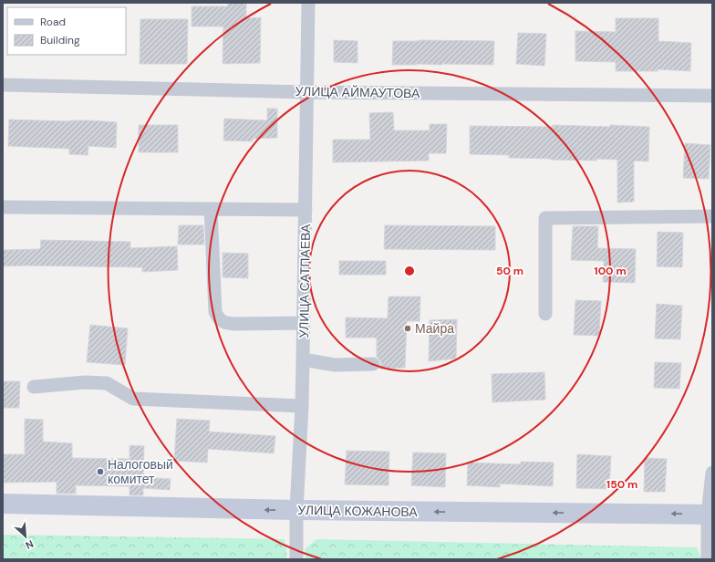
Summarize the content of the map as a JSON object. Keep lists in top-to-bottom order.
{
  "streets": {
    "street": ["УЛИЦА АЙМАУТОВА", "УЛИЦА САТПАЕВА", "УЛИЦА КОЖАНОВА"]
  },
  "crossings": [
    ["УЛИЦА АЙМАУТОВА", "УЛИЦА САТПАЕВА"],
    ["УЛИЦА САТПАЕВА", "УЛИЦА КОЖАНОВА"]
  ],
  "places": ["Майра", "Налоговый комитет"],
  "legend": ["Road", "Building"],
  "north": "bottom right",
  "rings": ["50 m", "100 m", "150 m"]
}
